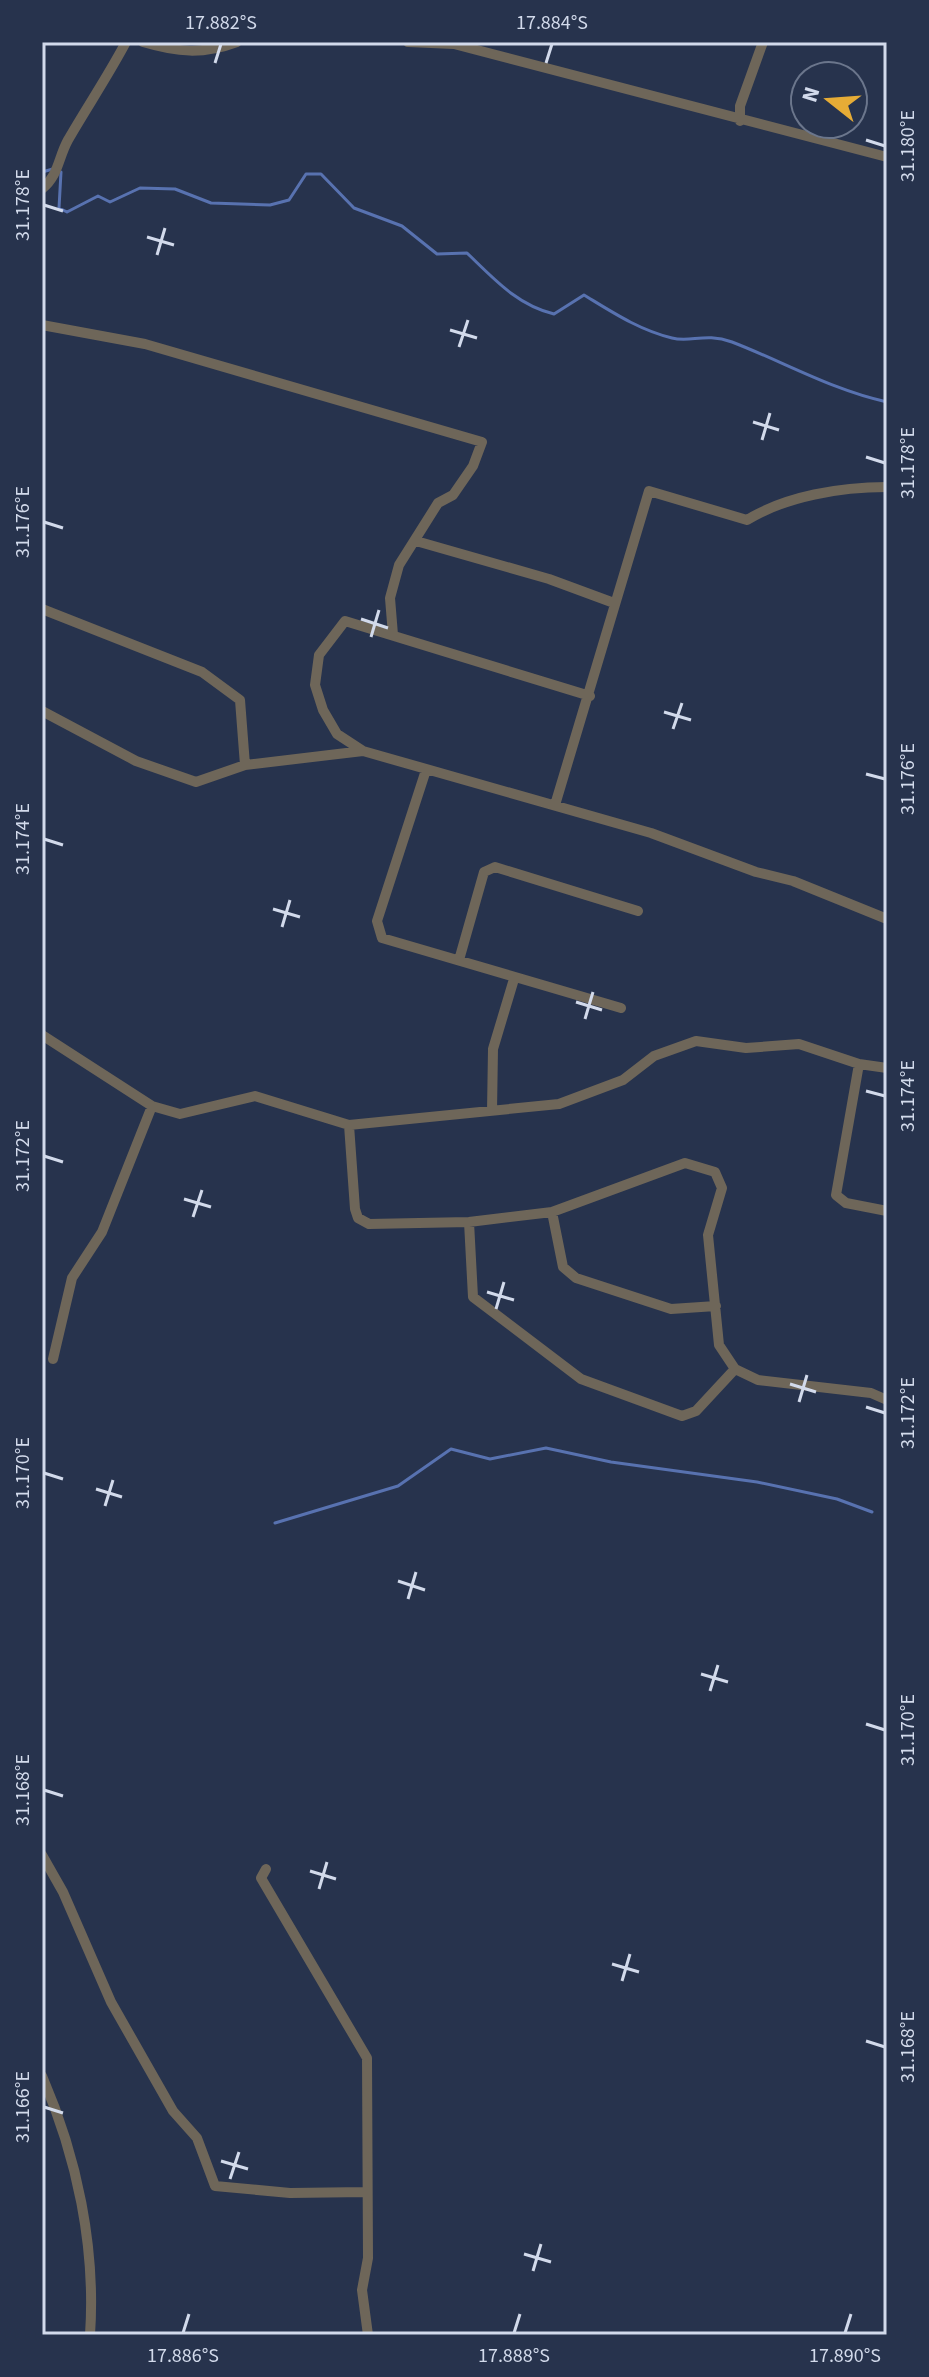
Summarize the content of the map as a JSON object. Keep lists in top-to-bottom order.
{
  "north": "left",
  "coordinates": [
    "17.882°S",
    "17.884°S",
    "31.180°E",
    "31.178°E",
    "31.176°E",
    "31.174°E",
    "31.172°E",
    "31.170°E",
    "31.168°E",
    "31.166°E",
    "17.886°S",
    "17.888°S",
    "17.890°S"
  ]
}
